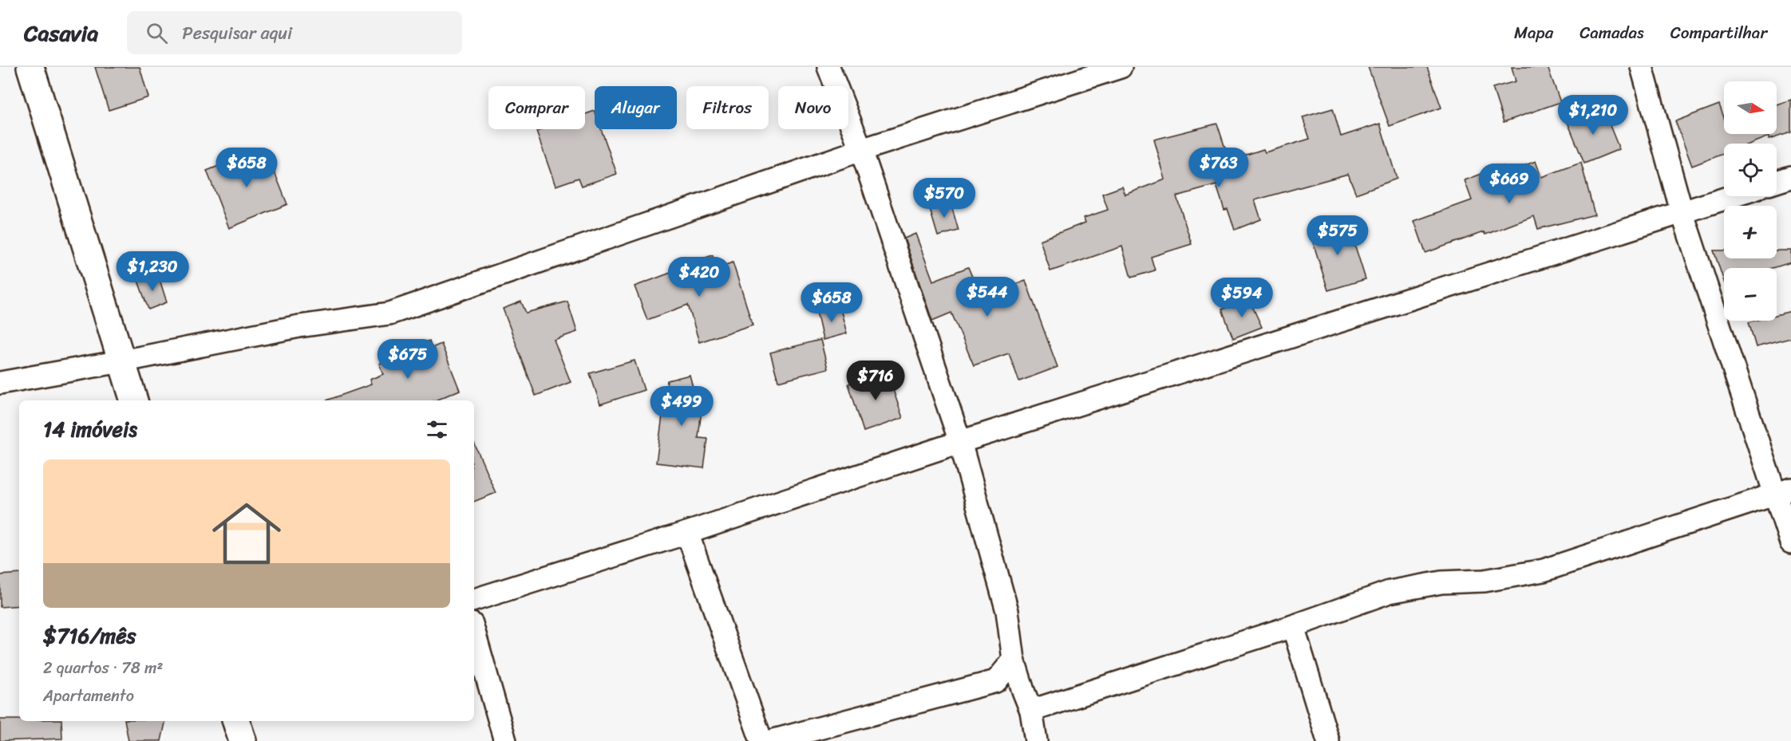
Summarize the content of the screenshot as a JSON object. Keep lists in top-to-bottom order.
{
  "north": "right",
  "page": {
    "header": "Casavia",
    "search": "Pesquisar aqui",
    "nav": ["Mapa", "Camadas", "Compartilhar"],
    "map_buttons": ["+", "−"],
    "chip": [
      "Comprar",
      "Alugar",
      "Filtros",
      "Novo"
    ],
    "price": [
      "$1,210",
      "$658",
      "$763",
      "$669",
      "$570",
      "$575",
      "$1,230",
      "$420",
      "$544",
      "$594",
      "$658",
      "$675",
      "$716",
      "$499"
    ],
    "heading": "14 imóveis",
    "list": [
      {
        "name": "$716/mês",
        "note": "2 quartos · 78 m² · Apartamento"
      }
    ]
  }
}
